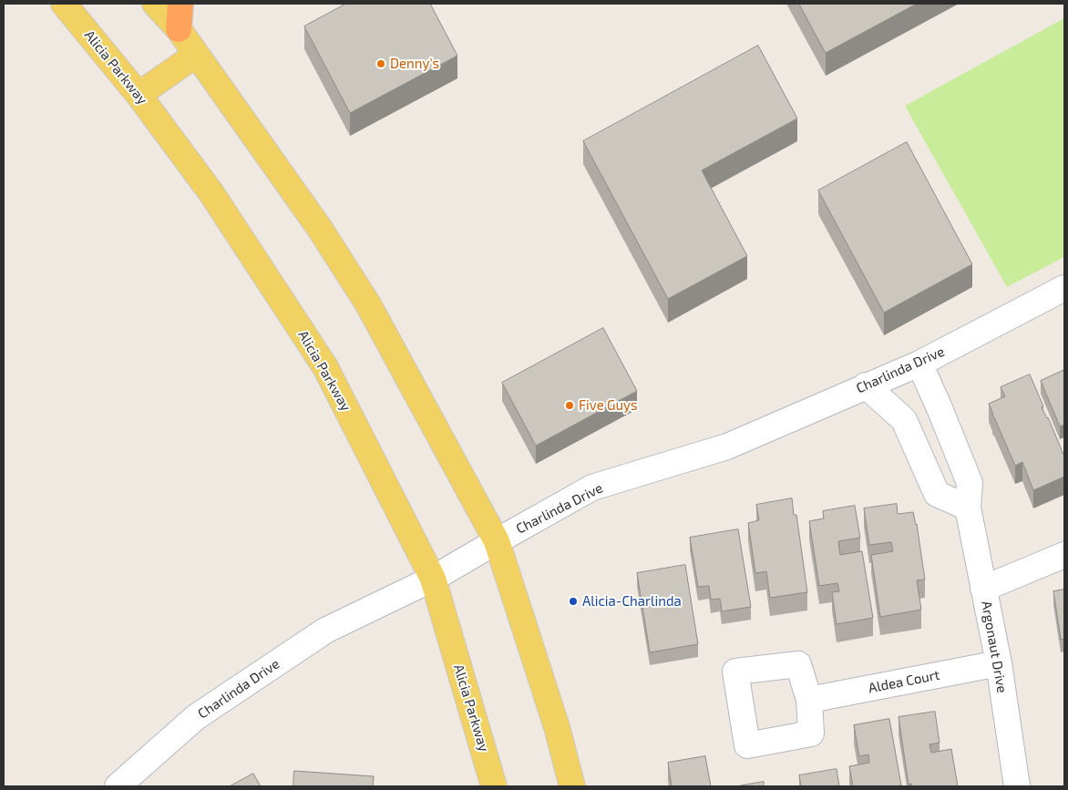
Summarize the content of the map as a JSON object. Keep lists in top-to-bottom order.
{
  "streets": {
    "main road": ["Alicia Parkway"],
    "street": ["Charlinda Drive", "Argonaut Drive", "Aldea Court"]
  },
  "crossings": [
    ["Alicia Parkway", "Charlinda Drive"],
    ["Charlinda Drive", "Argonaut Drive"],
    ["Argonaut Drive", "Aldea Court"]
  ],
  "places": ["Denny's", "Five Guys", "Alicia-Charlinda"]
}
